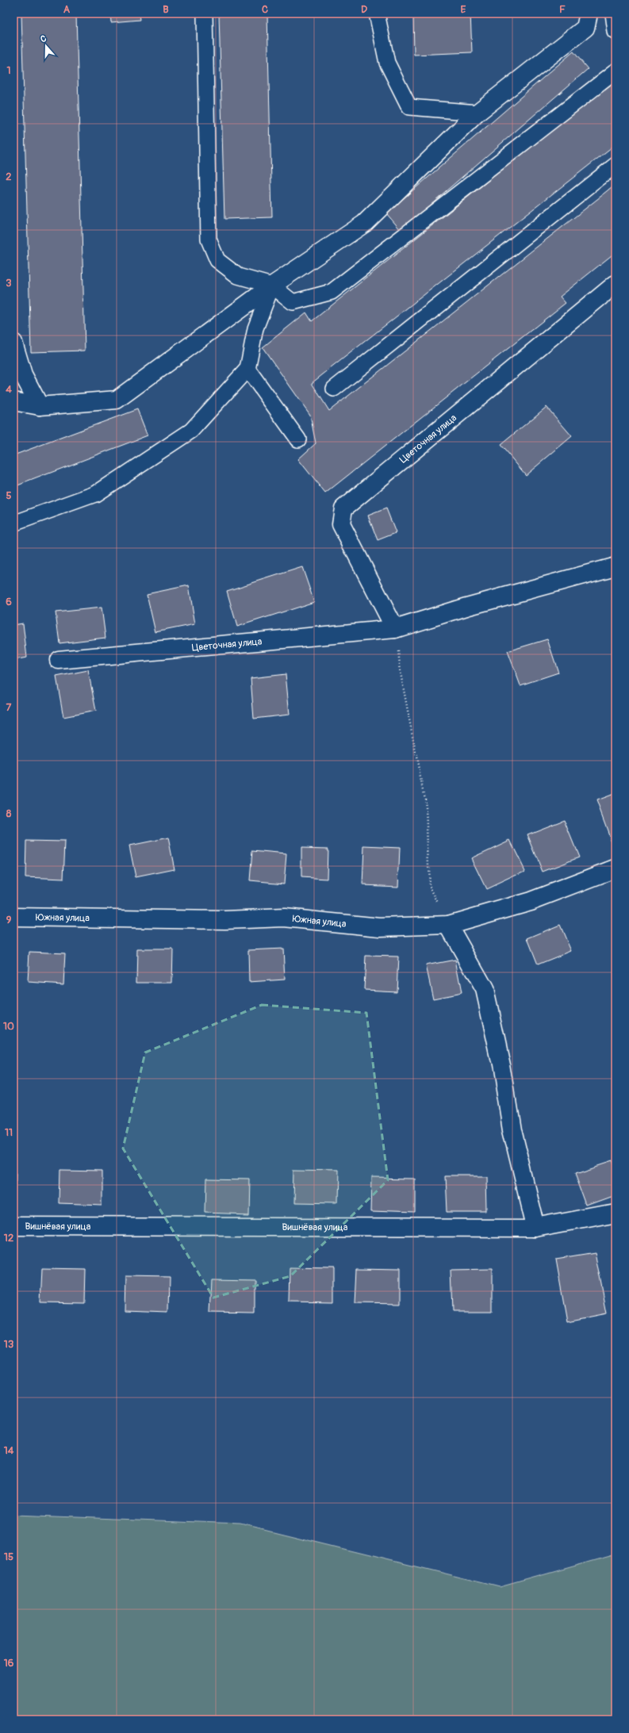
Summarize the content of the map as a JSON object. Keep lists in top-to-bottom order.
{
  "streets": {
    "street": ["Цветочная улица", "Южная улица", "Вишнёвая улица"]
  },
  "north": "top",
  "grid": {
    "columns": [
      "A",
      "B",
      "C",
      "D",
      "E",
      "F"
    ],
    "rows": [
      "1",
      "2",
      "3",
      "4",
      "5",
      "6",
      "7",
      "8",
      "9",
      "10",
      "11",
      "12",
      "13",
      "14",
      "15",
      "16"
    ]
  }
}
